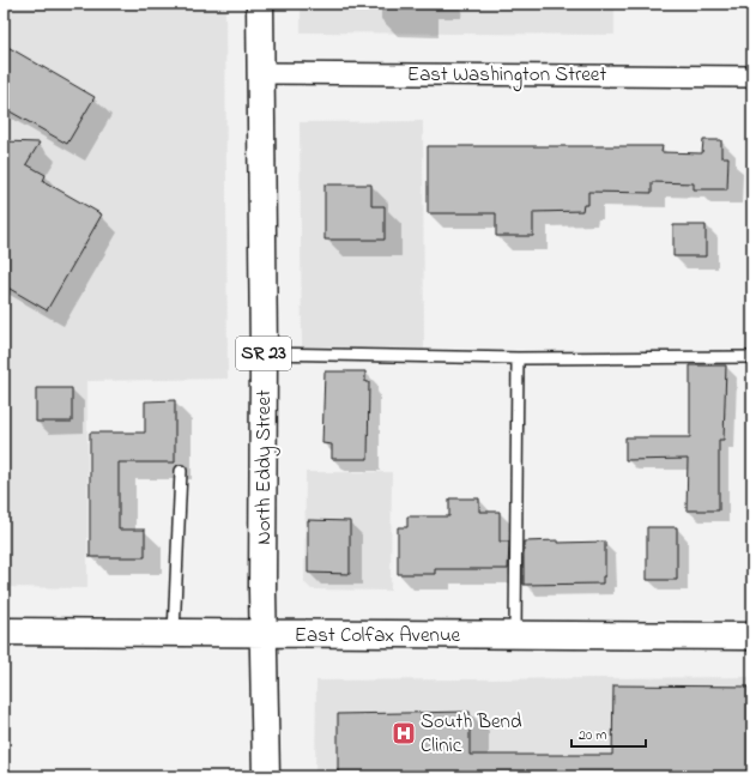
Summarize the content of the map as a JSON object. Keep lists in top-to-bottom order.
{
  "streets": {
    "main road": ["SR 23", "North Eddy Street", "East Colfax Avenue"],
    "street": ["East Washington Street"]
  },
  "crossings": [
    ["East Washington Street", "SR 23"],
    ["East Washington Street", "North Eddy Street"],
    ["SR 23", "North Eddy Street"],
    ["North Eddy Street", "East Colfax Avenue"]
  ],
  "places": {
    "hospital": ["South Bend Clinic"]
  },
  "scale_bar": "20 m"
}
